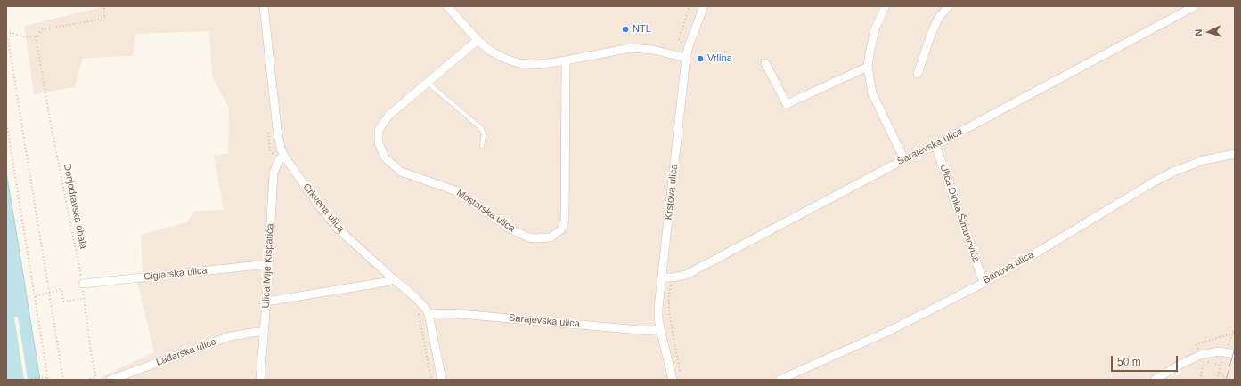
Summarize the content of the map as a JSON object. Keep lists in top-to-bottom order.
{
  "streets": {
    "street": [
      "Sarajevska ulica",
      "Krstova ulica",
      "Crkvena ulica",
      "Mostarska ulica",
      "Ulica Dinka Šimunovića",
      "Ulica Mije Kišpatića",
      "Banova ulica",
      "Ciglarska ulica",
      "Lađarska ulica"
    ],
    "path": ["Donjodravska obala"]
  },
  "crossings": [
    ["Sarajevska ulica", "Krstova ulica"],
    ["Sarajevska ulica", "Crkvena ulica"],
    ["Sarajevska ulica", "Ulica Dinka Šimunovića"],
    ["Donjodravska obala", "Ciglarska ulica"],
    ["Crkvena ulica", "Ulica Mije Kišpatića"],
    ["Ulica Dinka Šimunovića", "Banova ulica"],
    ["Ulica Mije Kišpatića", "Ciglarska ulica"],
    ["Ulica Mije Kišpatića", "Lađarska ulica"]
  ],
  "places": ["NTL", "Vrlina"],
  "scale_bar": "50 m",
  "north": "left"
}
